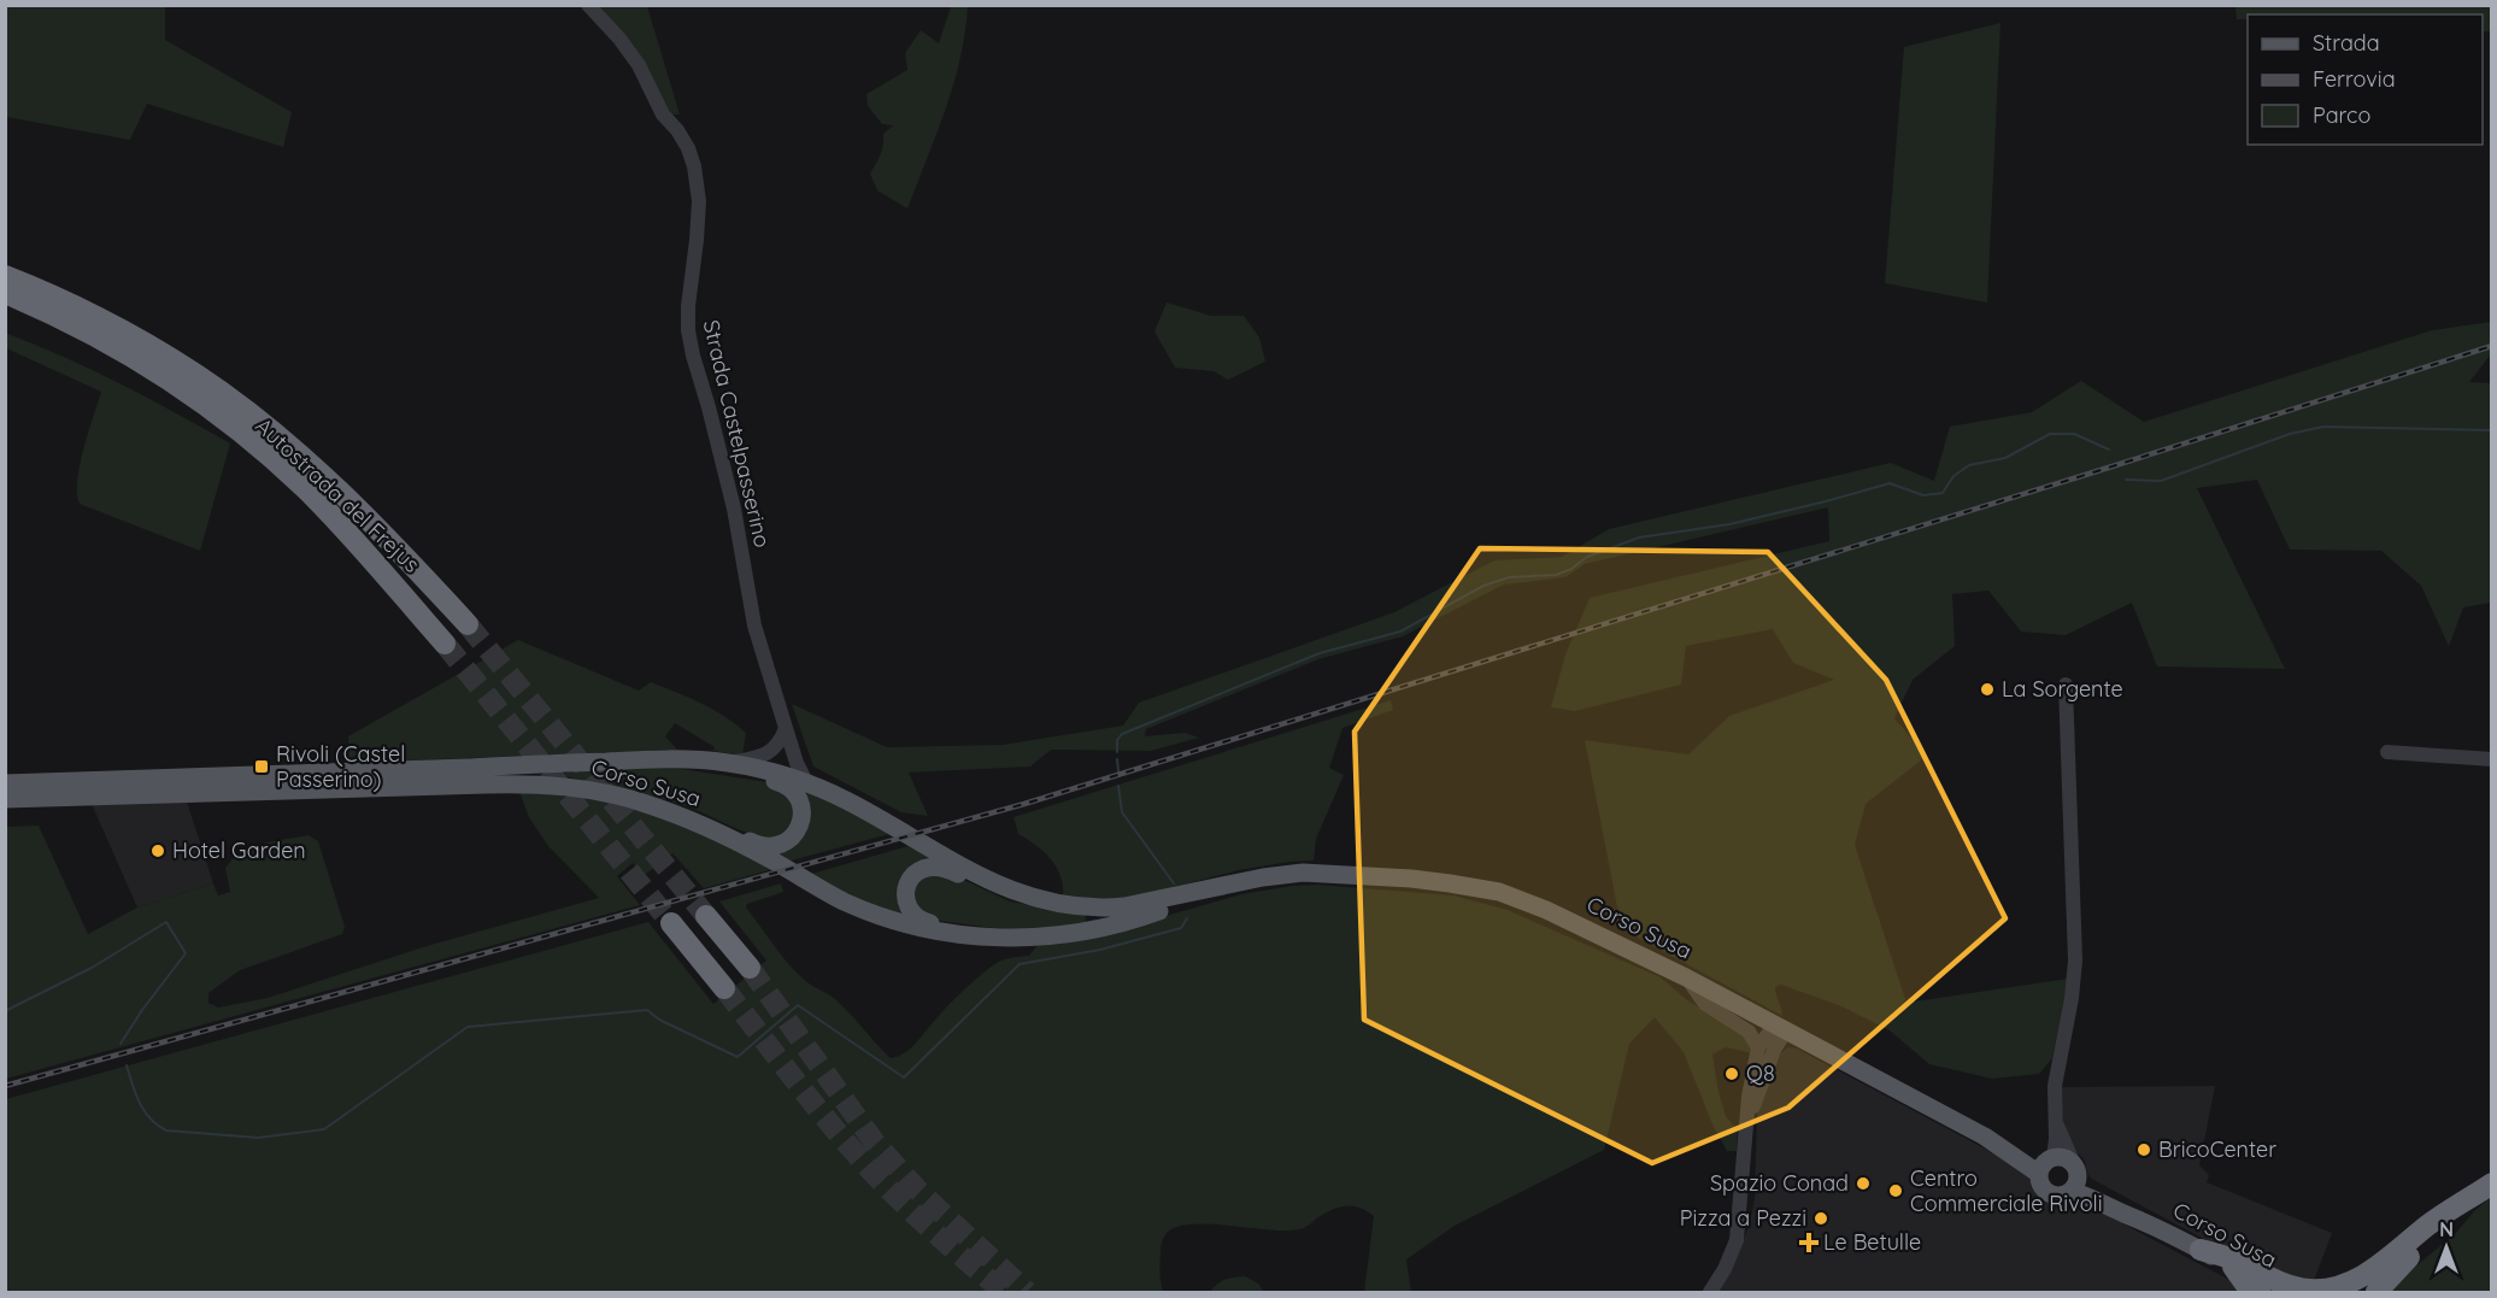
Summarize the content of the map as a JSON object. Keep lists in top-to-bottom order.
{
  "streets": {
    "highway": ["Autostrada del Frejus"],
    "main road": ["Corso Susa"],
    "street": ["Strada Castelpasserino"]
  },
  "crossings": [
    ["Strada Castelpasserino", "Corso Susa"]
  ],
  "places": {
    "other": [
      "La Sorgente",
      "Hotel Garden",
      "Q8",
      "BricoCenter",
      "Spazio Conad",
      "Centro Commerciale Rivoli",
      "Pizza a Pezzi"
    ],
    "transit": ["Rivoli (Castel Passerino)"],
    "health": ["Le Betulle"]
  },
  "legend": ["Strada", "Ferrovia", "Parco"],
  "north": "top"
}
